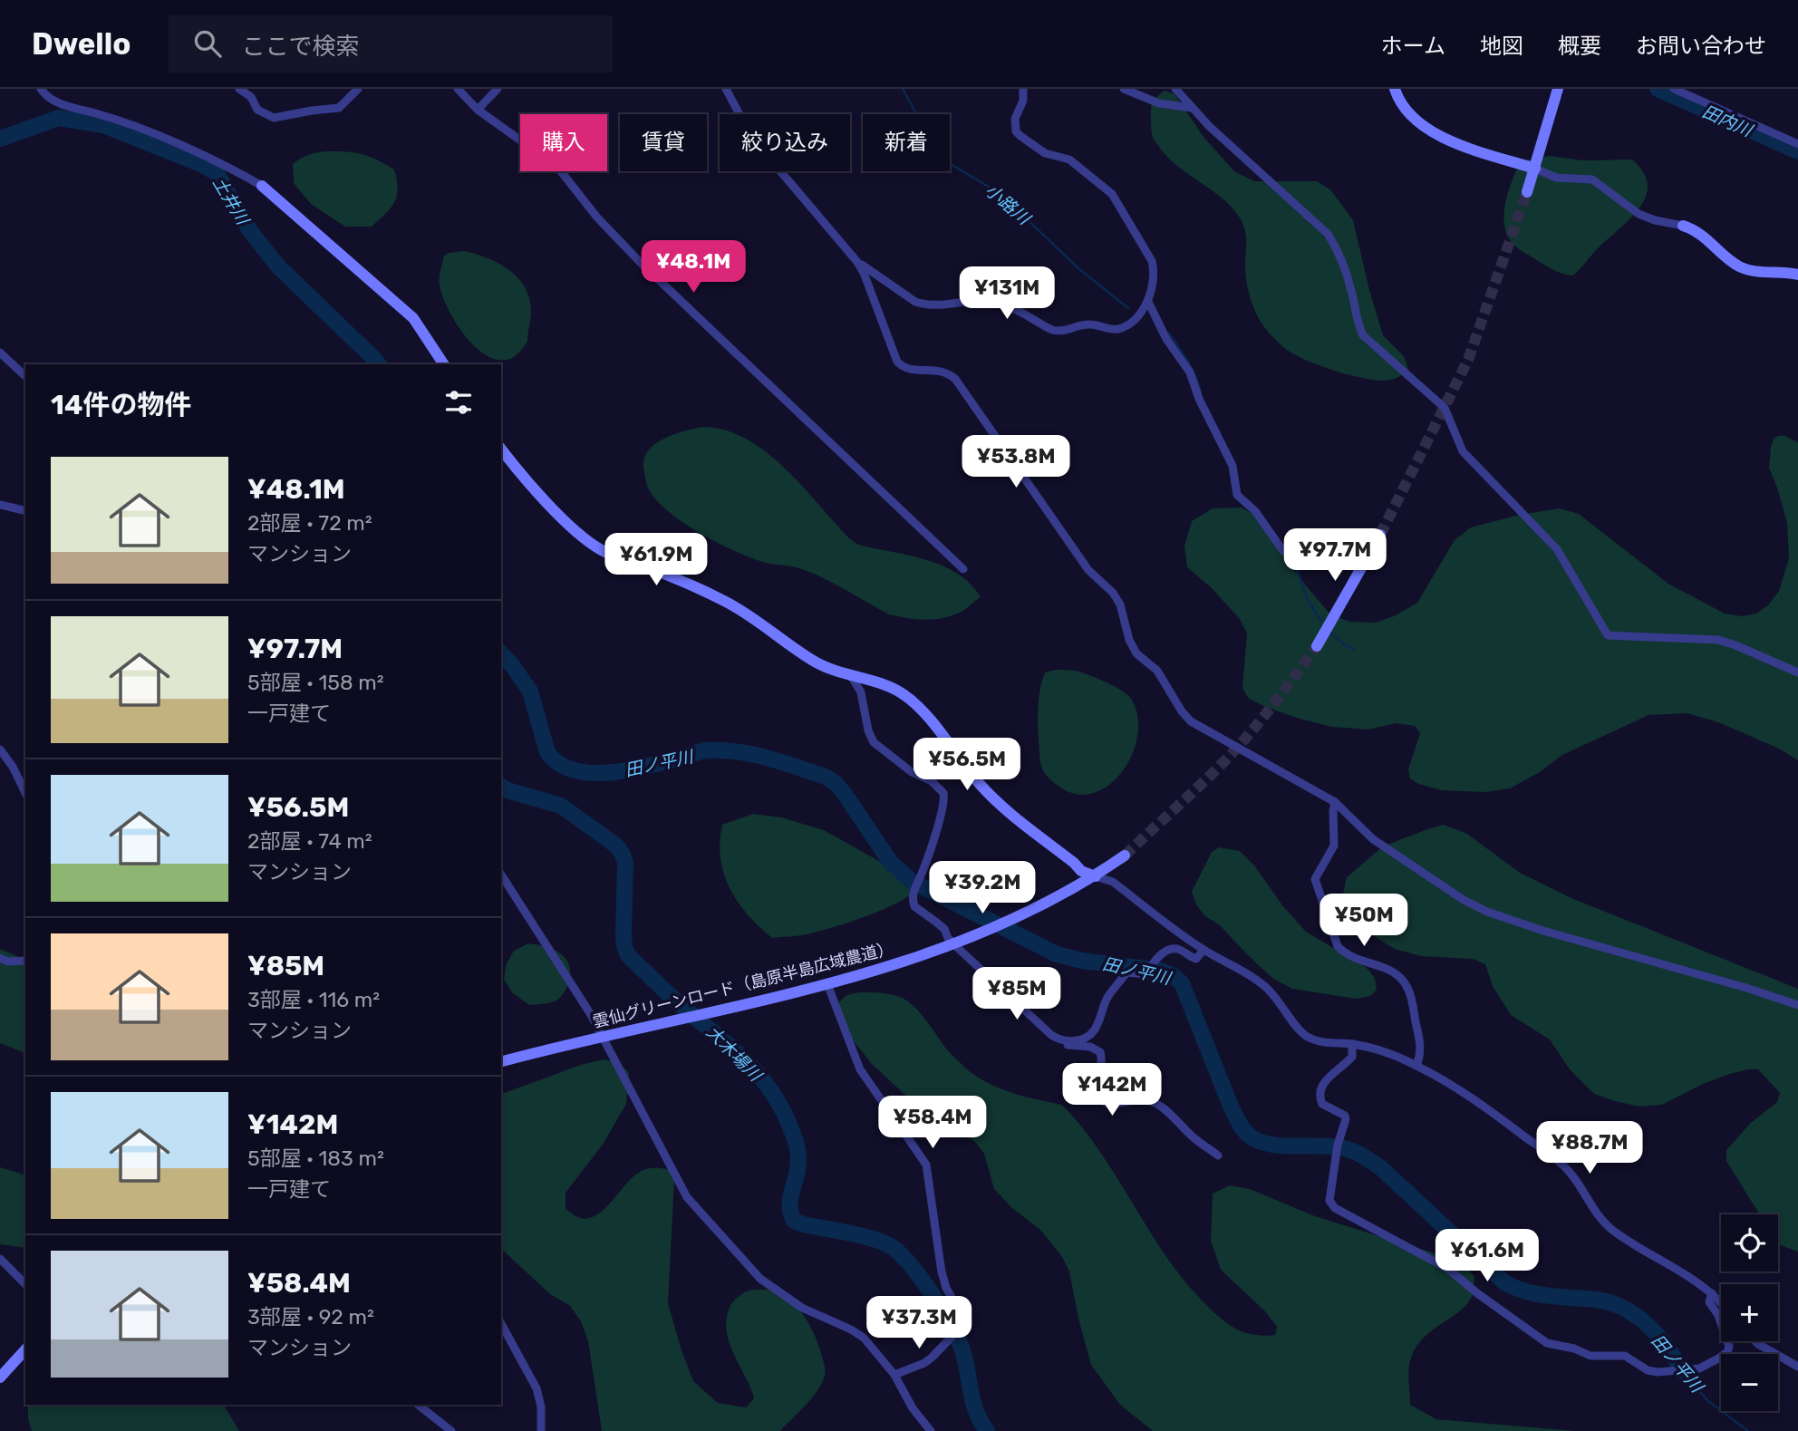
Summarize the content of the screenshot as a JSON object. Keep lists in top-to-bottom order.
{
  "streets": {
    "street": ["雲仙グリーンロード（島原半島広域農道）"]
  },
  "water": [
    "田内川",
    "土井川",
    "小路川",
    "田ノ平川",
    "大木場川"
  ],
  "page": {
    "header": "Dwello",
    "search": "ここで検索",
    "nav": [
      "ホーム",
      "地図",
      "概要",
      "お問い合わせ"
    ],
    "chip": [
      "購入",
      "賃貸",
      "絞り込み",
      "新着"
    ],
    "price": [
      "¥48.1M",
      "¥131M",
      "¥53.8M",
      "¥97.7M",
      "¥61.9M",
      "¥56.5M",
      "¥39.2M",
      "¥50M",
      "¥85M",
      "¥142M",
      "¥58.4M",
      "¥88.7M",
      "¥61.6M",
      "¥37.3M"
    ],
    "heading": "14件の物件",
    "list": [
      {
        "name": "¥48.1M",
        "note": "2部屋 · 72 m² · マンション"
      },
      {
        "name": "¥97.7M",
        "note": "5部屋 · 158 m² · 一戸建て"
      },
      {
        "name": "¥56.5M",
        "note": "2部屋 · 74 m² · マンション"
      },
      {
        "name": "¥85M",
        "note": "3部屋 · 116 m² · マンション"
      },
      {
        "name": "¥142M",
        "note": "5部屋 · 183 m² · 一戸建て"
      },
      {
        "name": "¥58.4M",
        "note": "3部屋 · 92 m² · マンション"
      }
    ],
    "map_buttons": ["+", "−"]
  }
}
